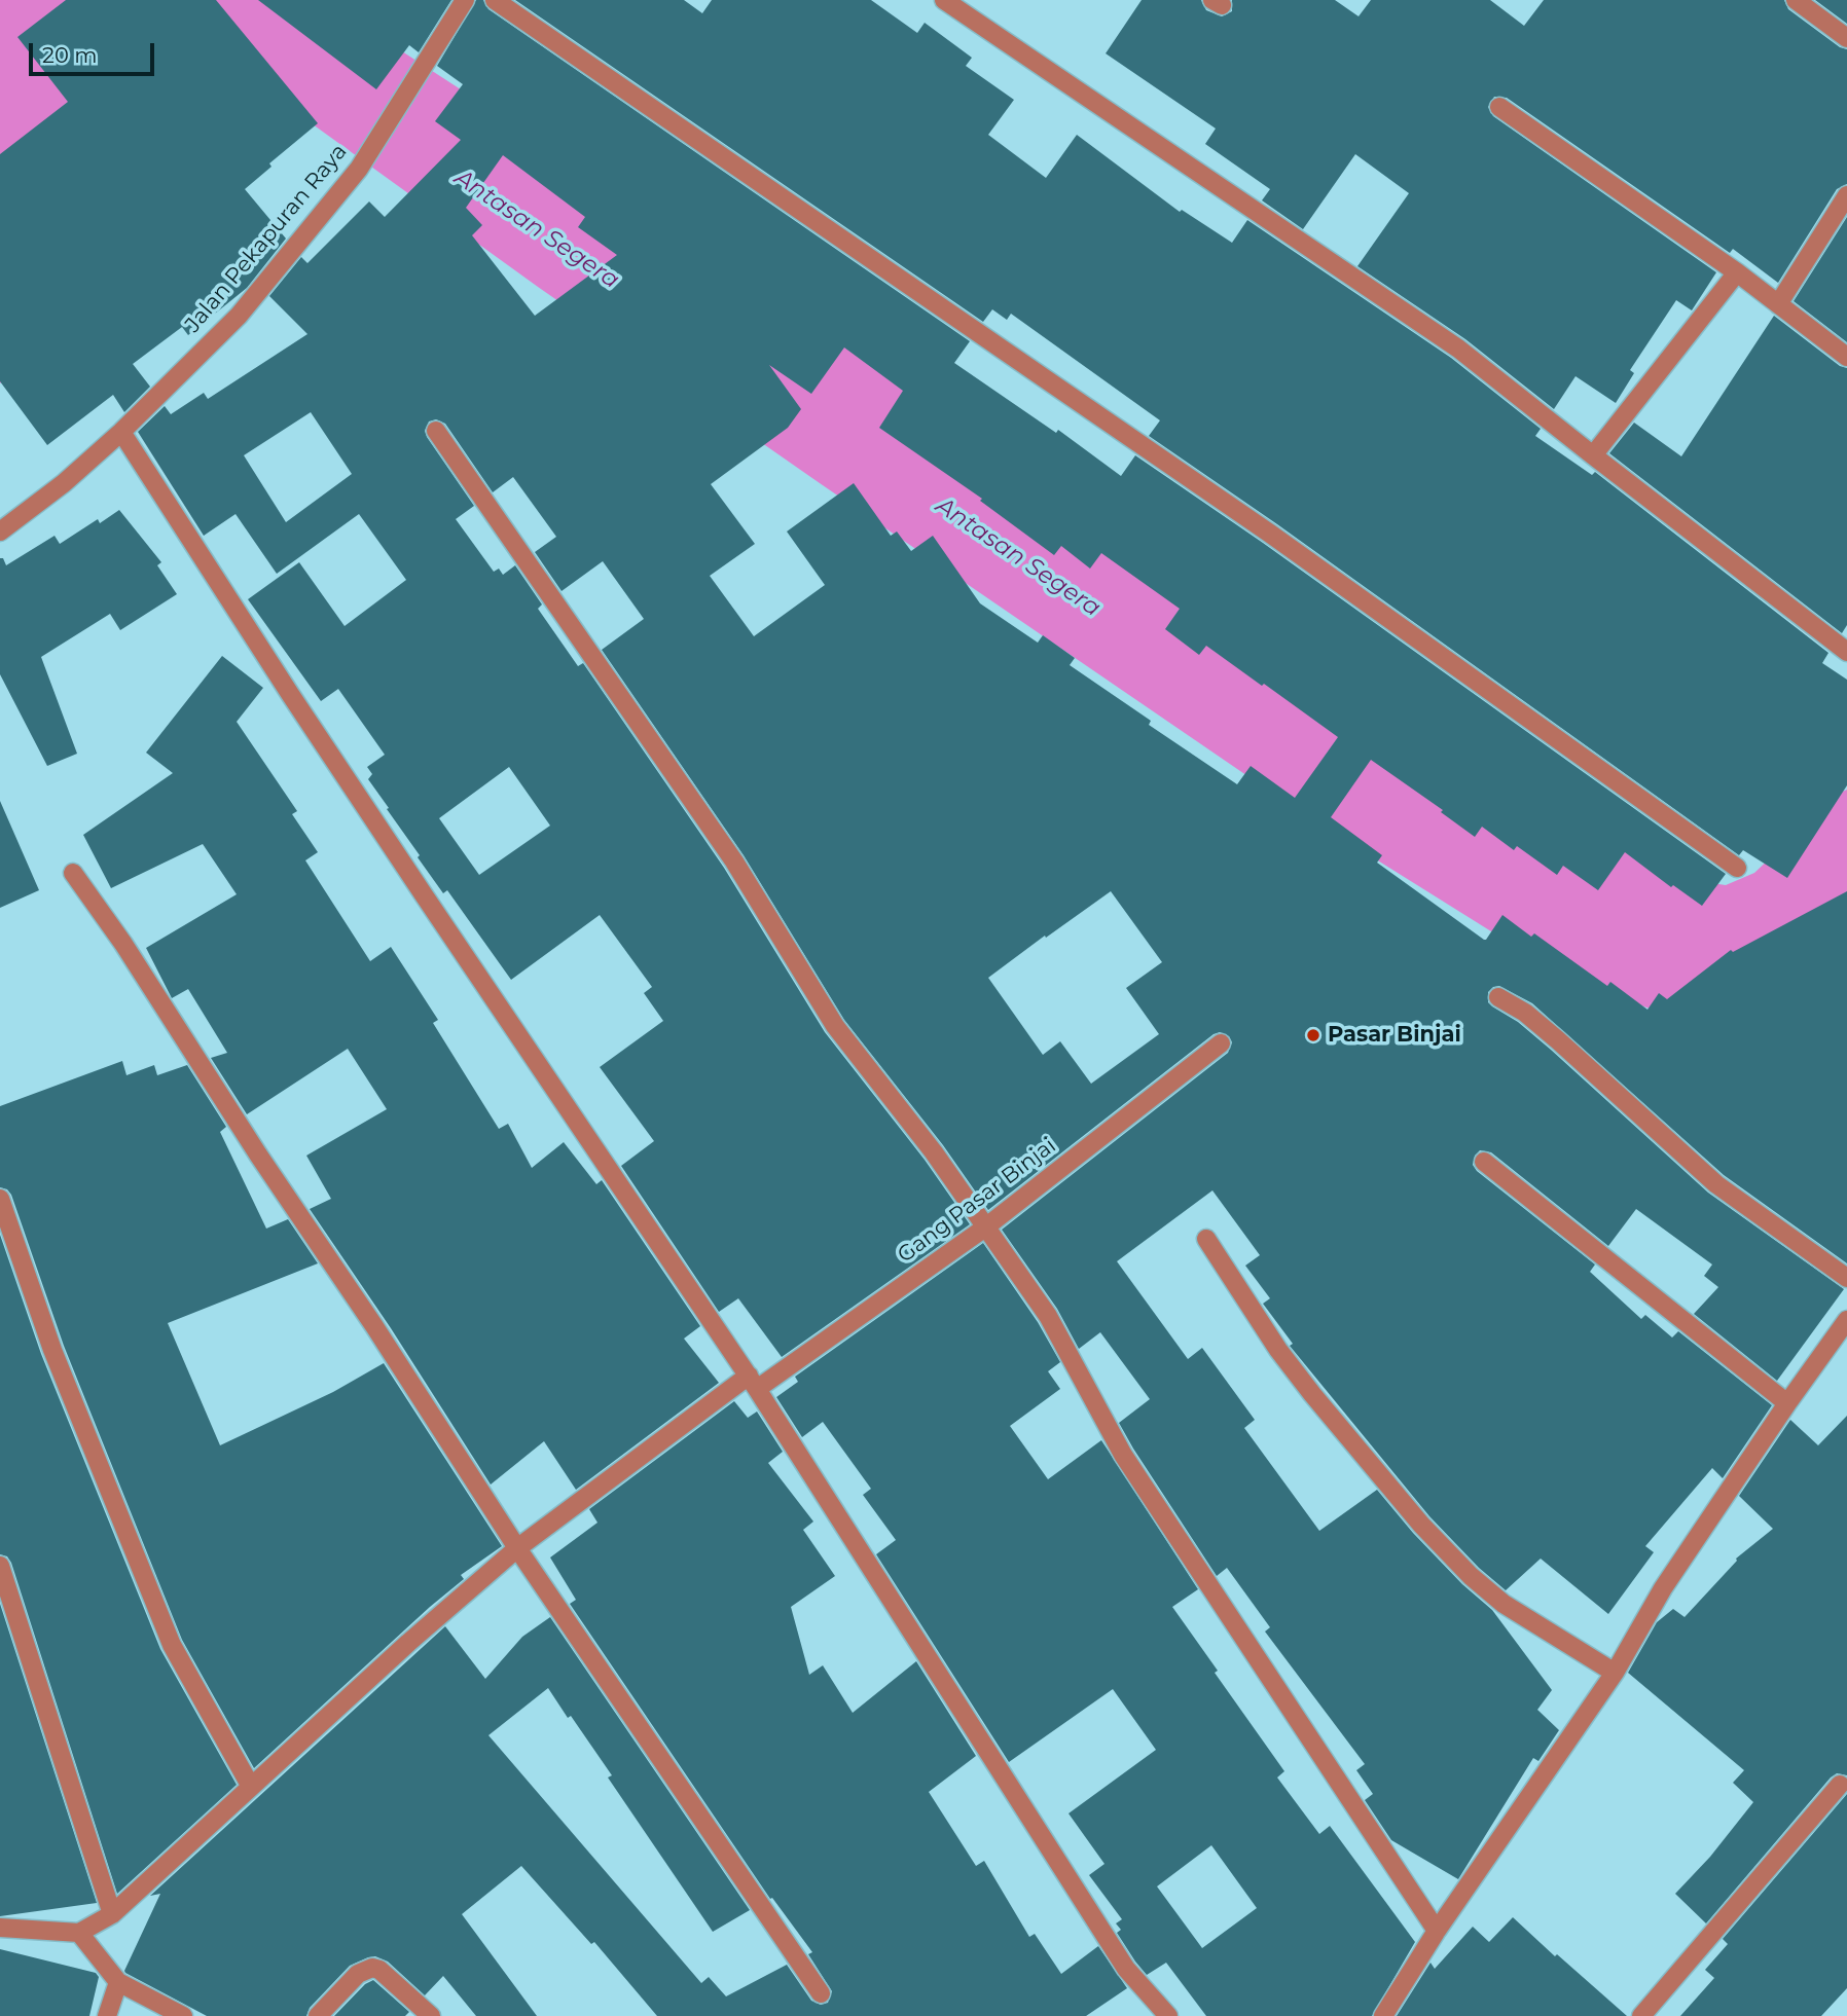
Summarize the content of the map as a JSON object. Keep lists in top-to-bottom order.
{
  "streets": {
    "street": ["Jalan Pekapuran Raya", "Gang Pasar Binjai"]
  },
  "water": ["Antasan Segera"],
  "places": ["Pasar Binjai"],
  "scale_bar": "20 m"
}
